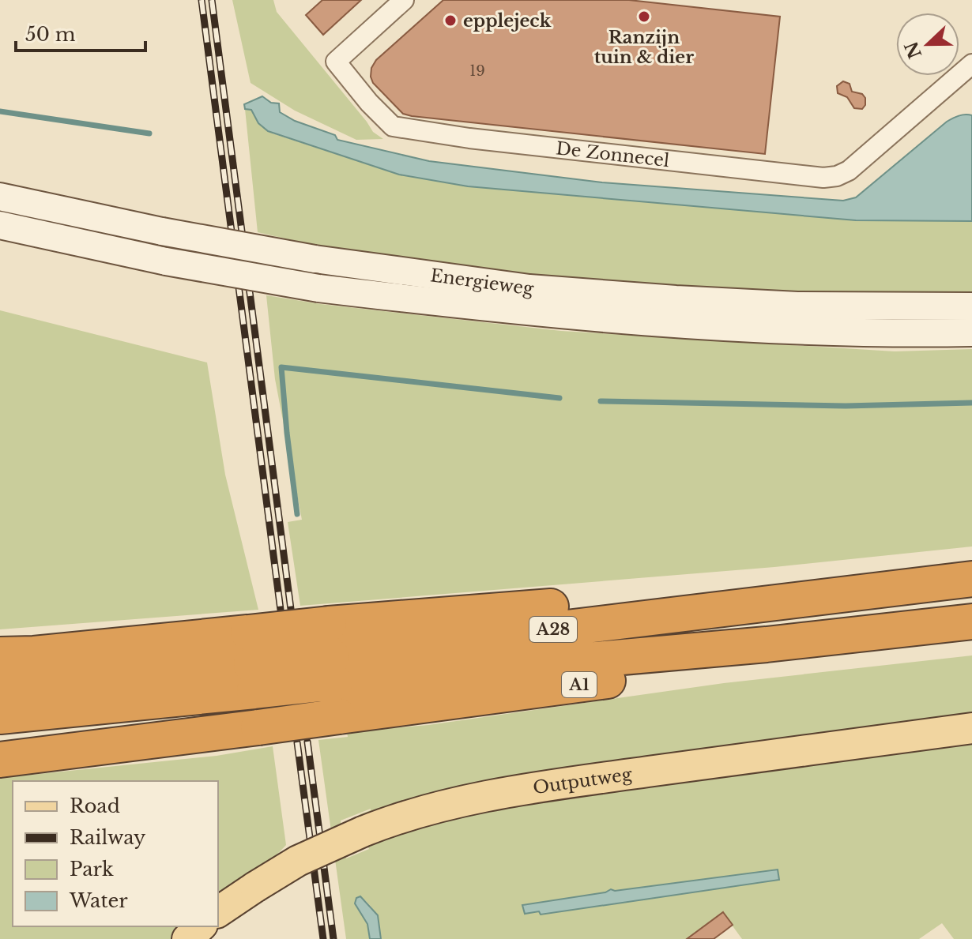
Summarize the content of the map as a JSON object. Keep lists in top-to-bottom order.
{
  "streets": {
    "highway": ["A28", "A1"],
    "main road": ["Energieweg", "Outputweg"],
    "street": ["De Zonnecel"]
  },
  "crossings": [
    ["A28", "A1"]
  ],
  "places": ["Ranzijn tuin & dier", "epplejeck"],
  "house_numbers": ["19"],
  "legend": [
    "Road",
    "Railway",
    "Park",
    "Water"
  ],
  "scale_bar": "50 m",
  "north": "left"
}
